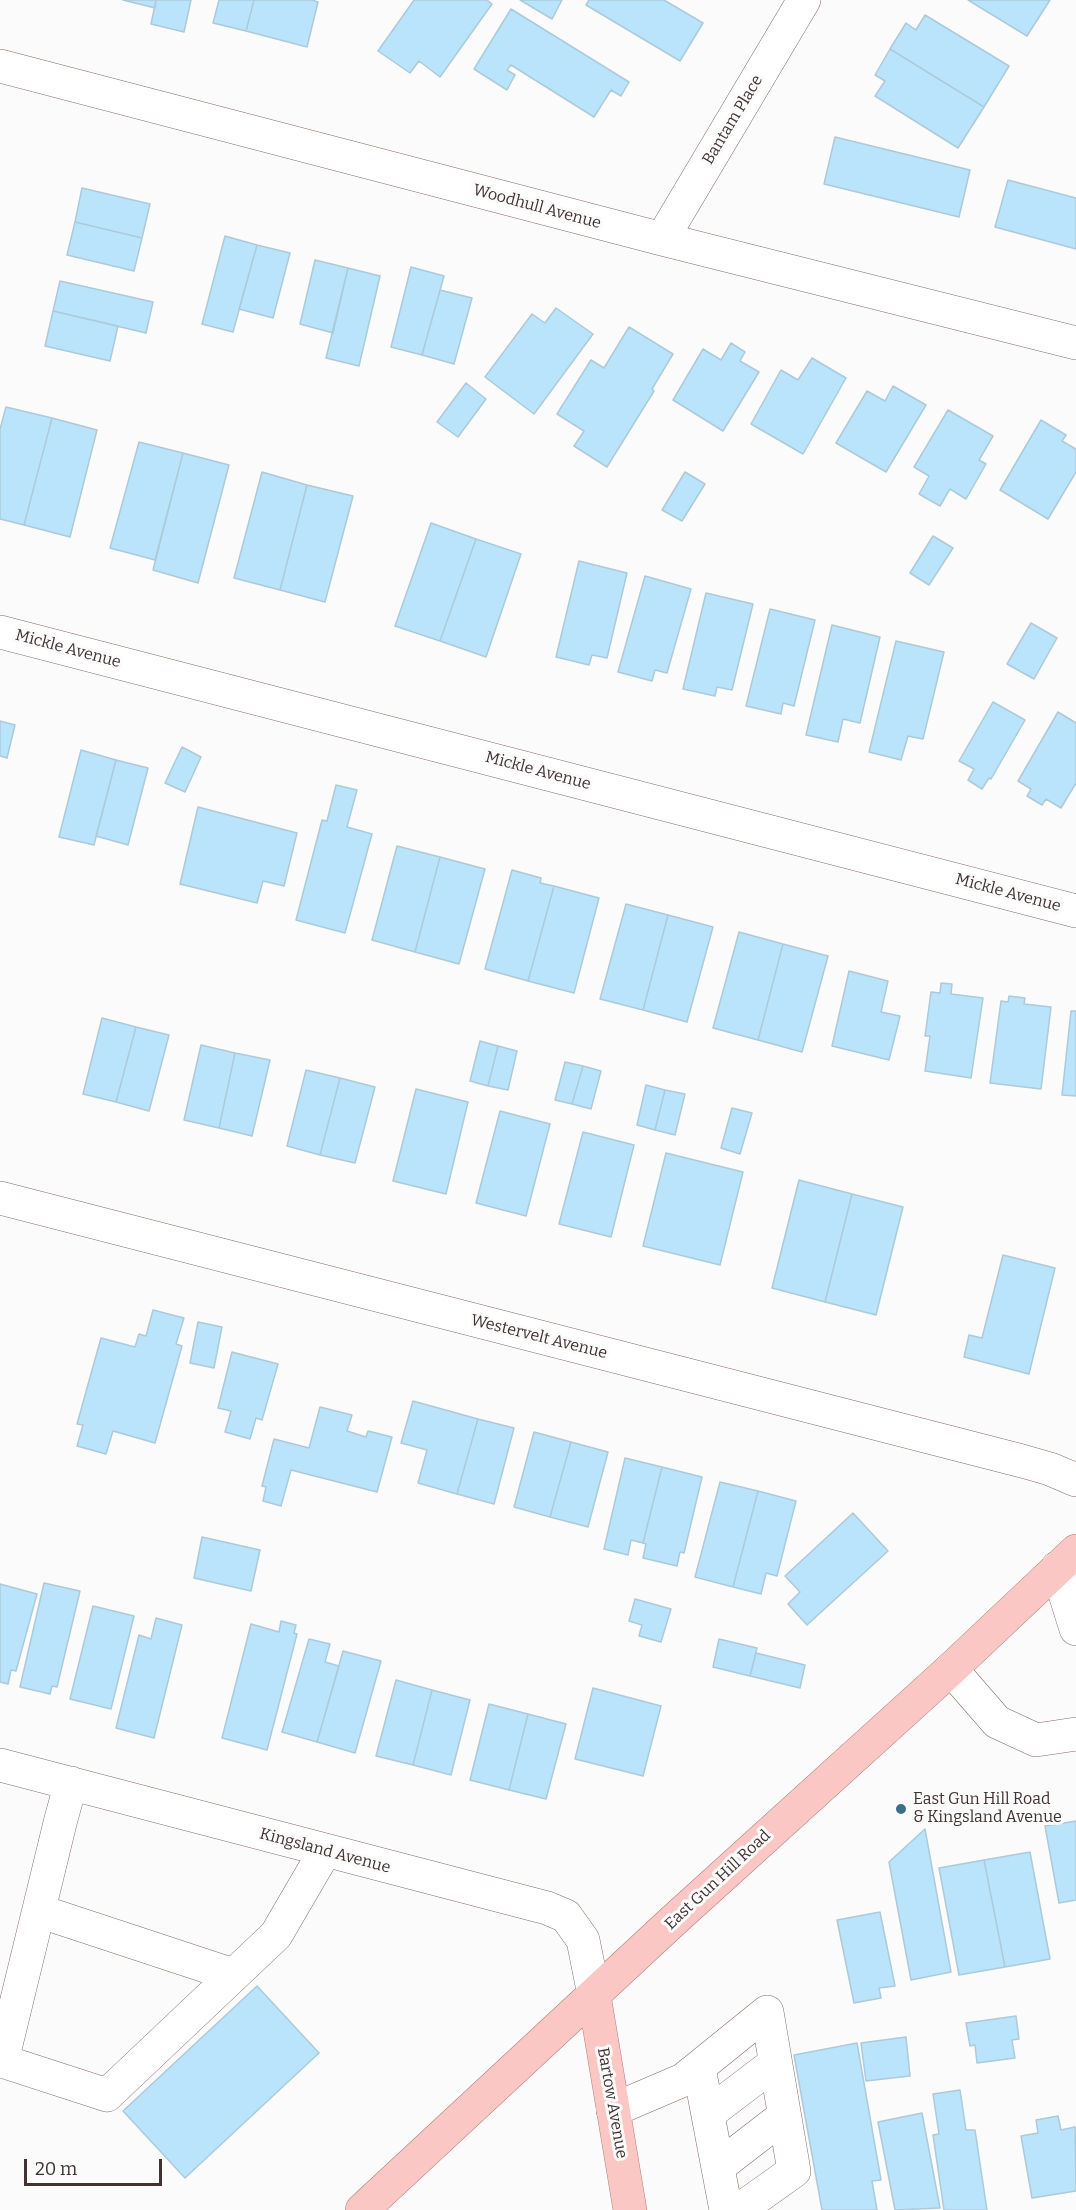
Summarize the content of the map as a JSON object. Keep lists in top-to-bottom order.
{
  "streets": {
    "main road": ["East Gun Hill Road", "Bartow Avenue"],
    "street": [
      "Bantam Place",
      "Woodhull Avenue",
      "Mickle Avenue",
      "Westervelt Avenue",
      "Kingsland Avenue"
    ]
  },
  "crossings": [
    ["Bantam Place", "Woodhull Avenue"],
    ["Kingsland Avenue", "East Gun Hill Road"],
    ["Kingsland Avenue", "Bartow Avenue"],
    ["East Gun Hill Road", "Bartow Avenue"]
  ],
  "places": ["East Gun Hill Road & Kingsland Avenue"],
  "scale_bar": "20 m"
}
